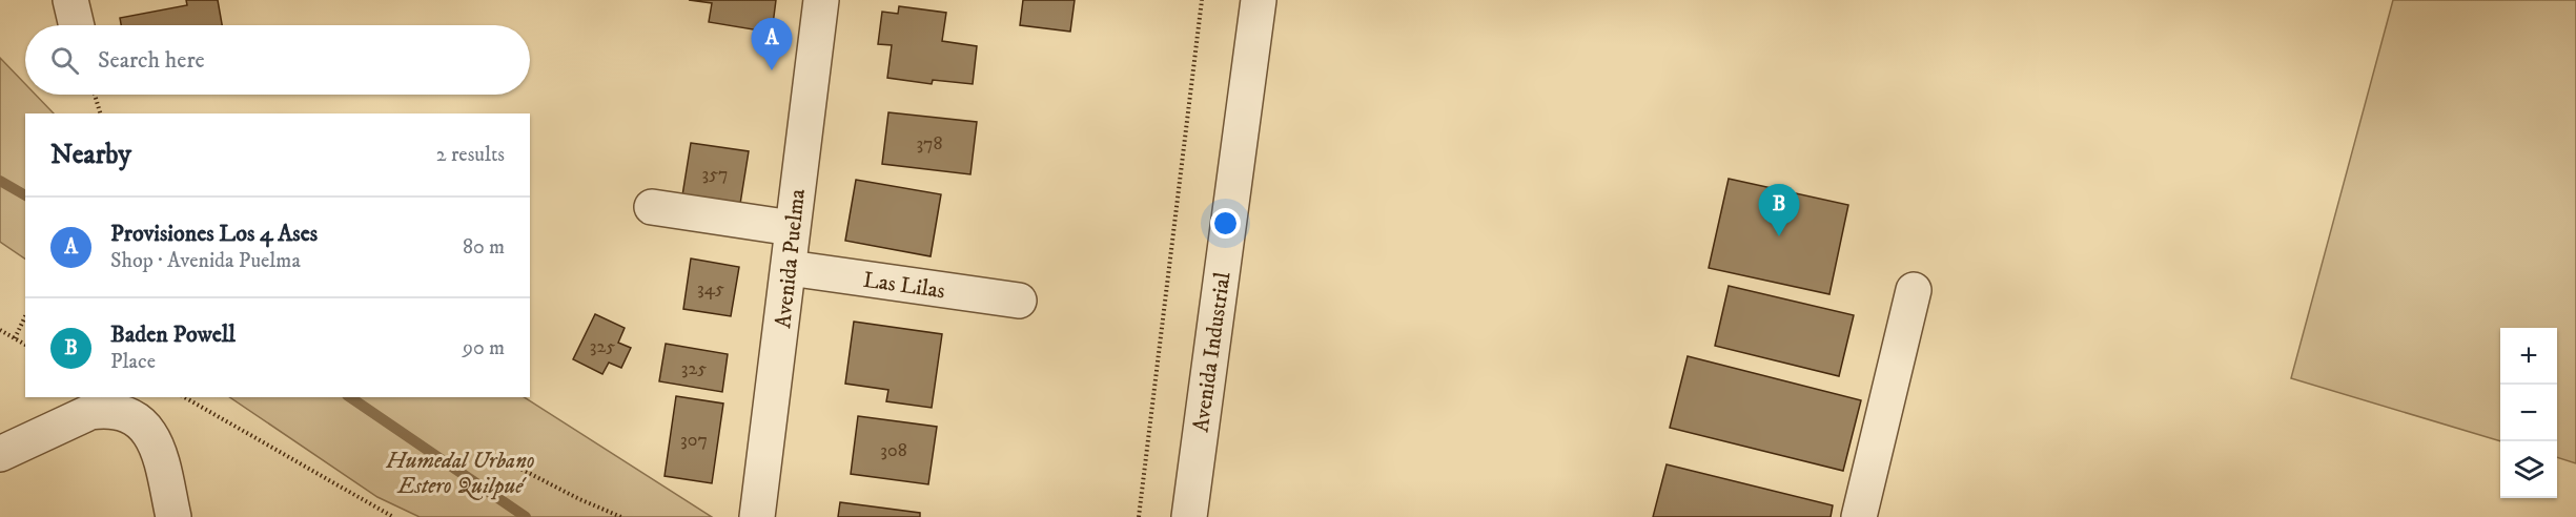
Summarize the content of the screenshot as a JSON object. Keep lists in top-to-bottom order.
{
  "streets": {
    "street": ["Avenida Puelma", "Las Lilas", "Avenida Industrial"]
  },
  "crossings": [
    ["Avenida Puelma", "Las Lilas"]
  ],
  "parks": ["Humedal Urbano Estero Quilpué"],
  "house_numbers": [
    "378",
    "357",
    "345",
    "325",
    "325",
    "307",
    "308"
  ],
  "page": {
    "pins": ["A", "B"],
    "search": "Search here",
    "heading": ["Nearby", "2 results"],
    "list": [
      {
        "mark": "A",
        "name": "Provisiones Los 4 Ases",
        "note": "Shop · Avenida Puelma",
        "value": "80 m"
      },
      {
        "mark": "B",
        "name": "Baden Powell",
        "note": "Place",
        "value": "90 m"
      }
    ],
    "map_buttons": ["+", "−"]
  }
}
